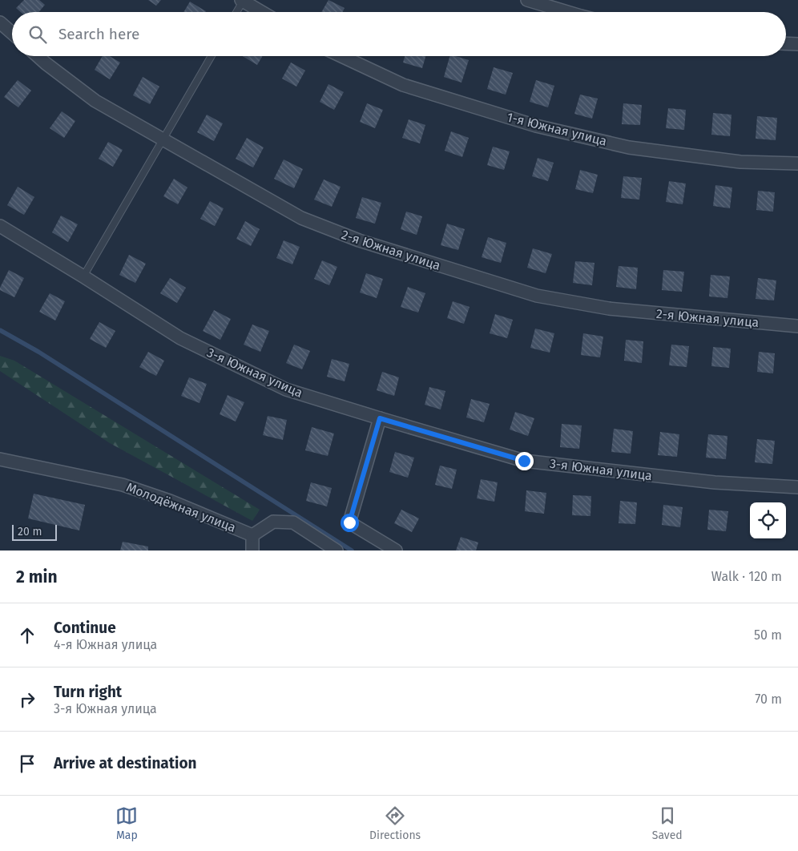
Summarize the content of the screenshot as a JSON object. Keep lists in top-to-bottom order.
{
  "streets": {
    "street": [
      "1-я Южная улица",
      "2-я Южная улица",
      "3-я Южная улица",
      "Молодёжная улица"
    ]
  },
  "scale_bar": "20 m",
  "page": {
    "search": "Search here",
    "scale": "20 m",
    "heading": ["2 min", "Walk · 120 m"],
    "list": [
      ["Continue", "4-я Южная улица", "50 m"],
      ["Turn right", "3-я Южная улица", "70 m"],
      "Arrive at destination"
    ],
    "nav": ["Map", "Directions", "Saved"]
  }
}
